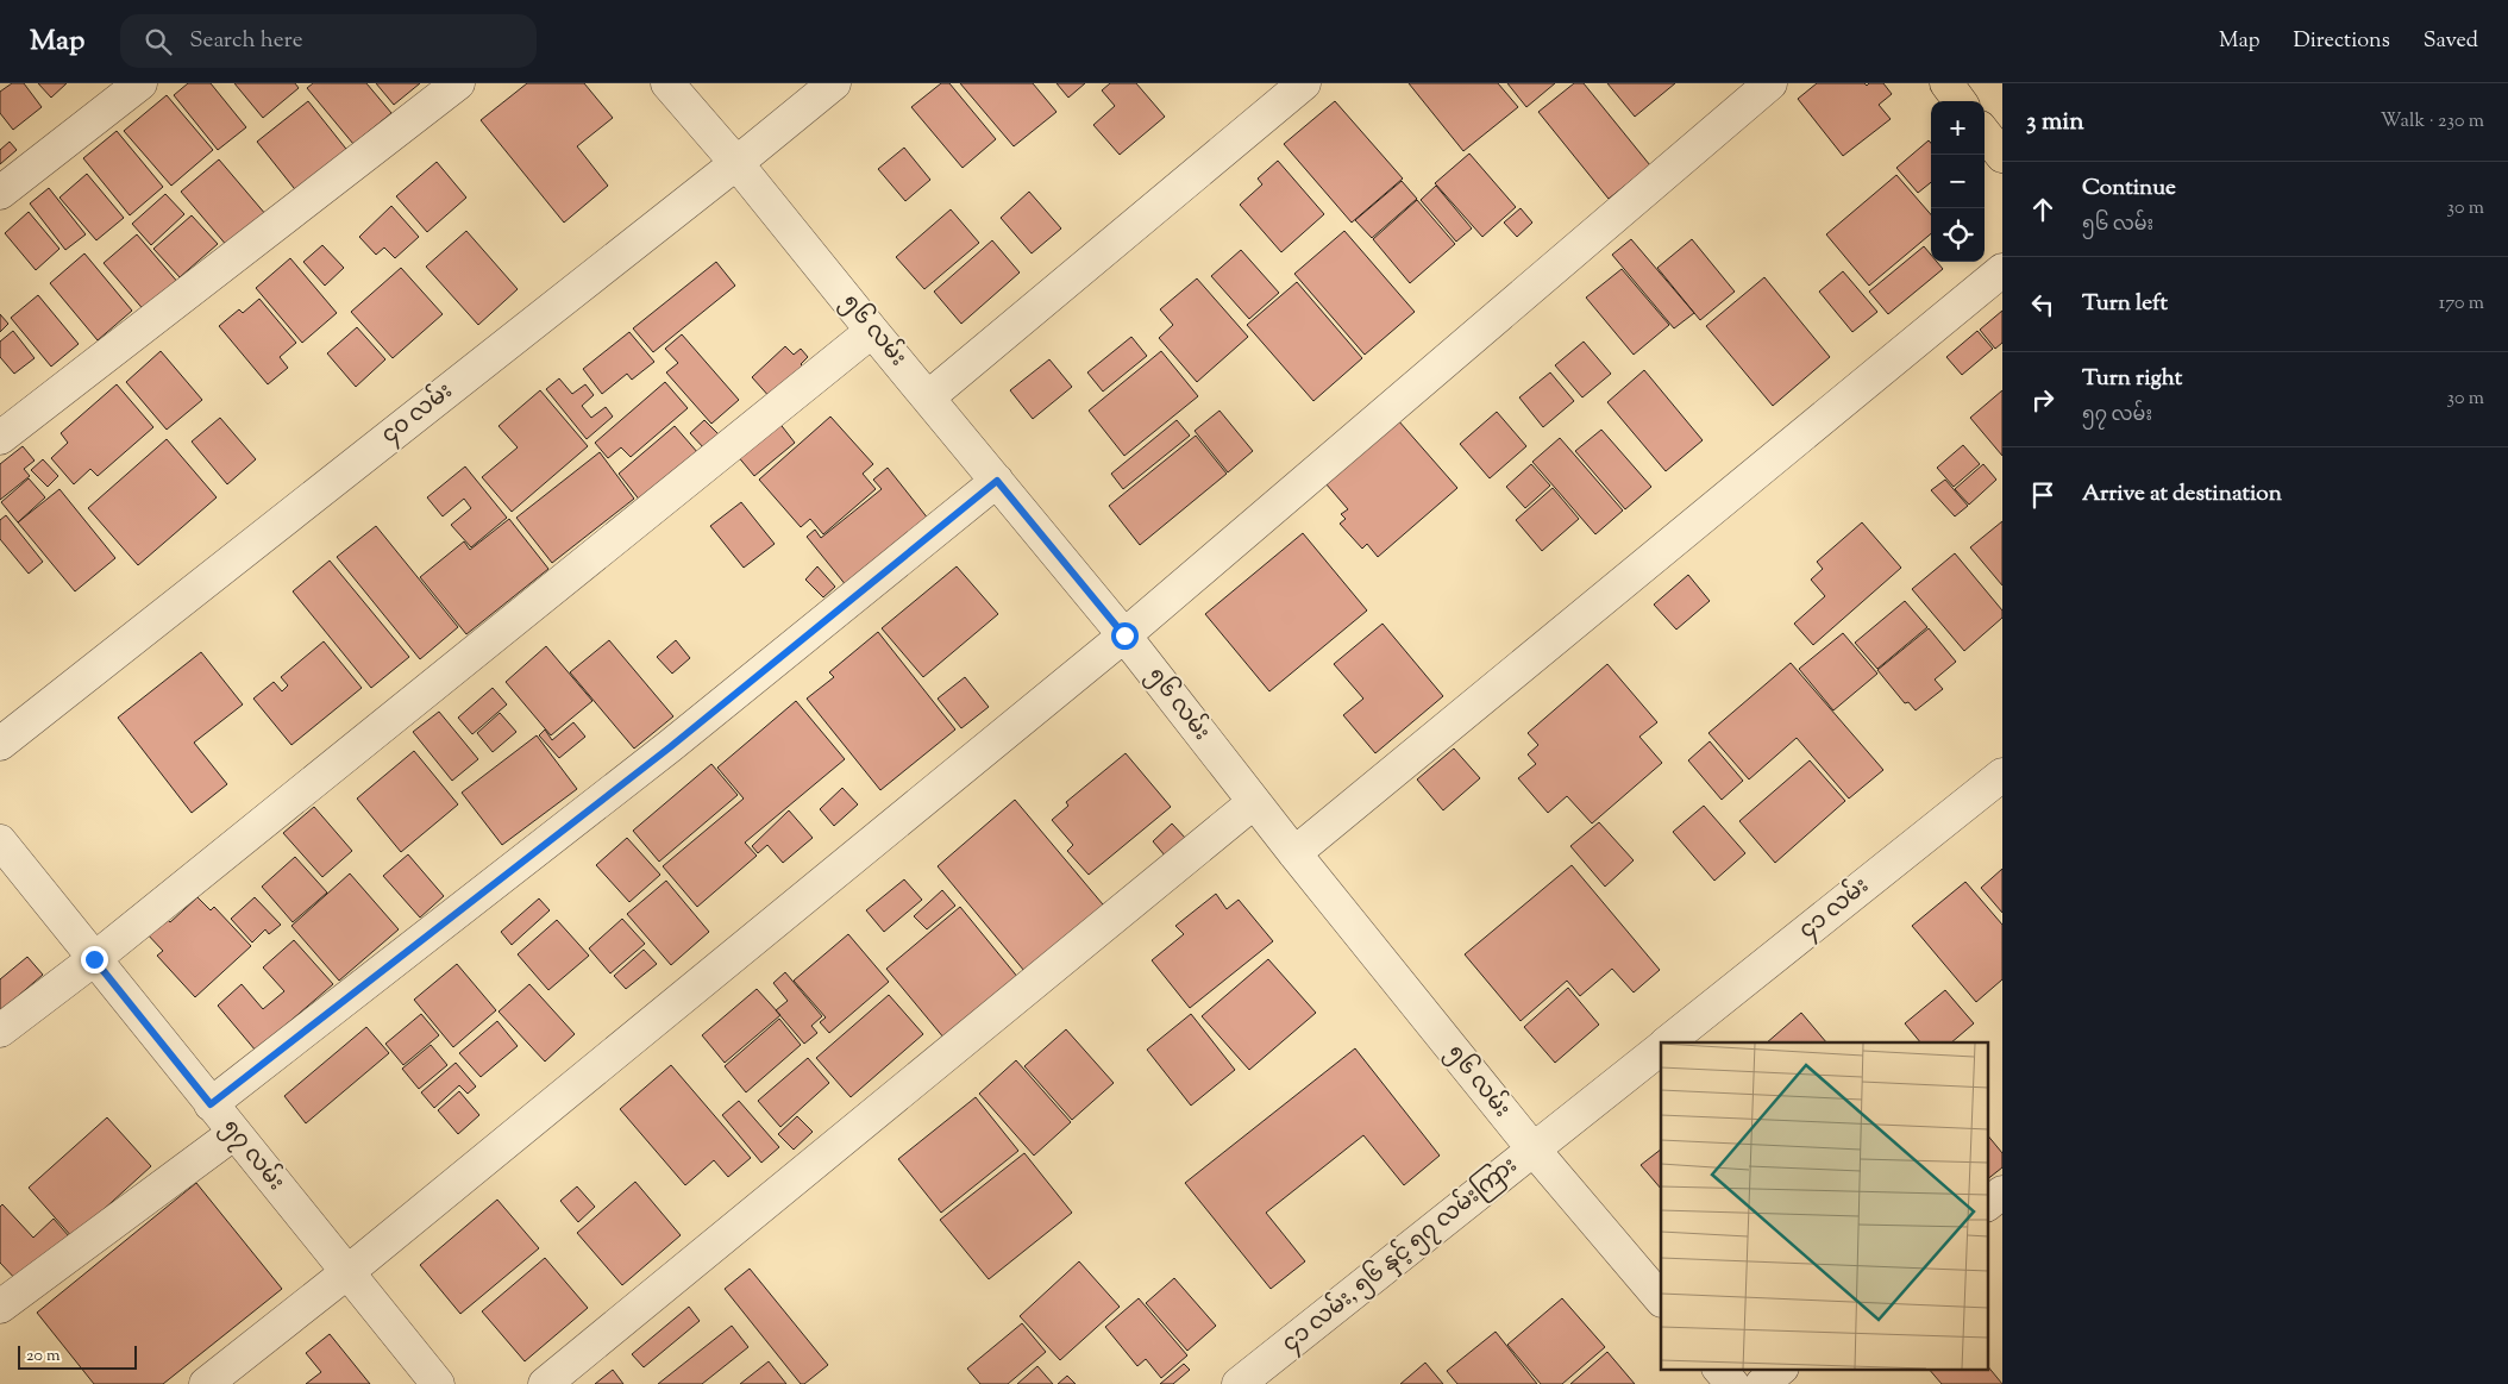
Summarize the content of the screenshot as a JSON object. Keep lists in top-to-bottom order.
{
  "streets": {
    "street": [
      "၅၆ လမ်း",
      "၄၀ လမ်း",
      "၄၁ လမ်း",
      "၅၇ လမ်း",
      "၄၁ လမ်း, ၅၆ နှင့် ၅၇ လမ်းကြား"
    ]
  },
  "crossings": [
    ["၅၆ လမ်း", "၄၀ လမ်း"],
    ["၅၆ လမ်း", "၄၁ လမ်း, ၅၆ နှင့် ၅၇ လမ်းကြား"]
  ],
  "scale_bar": "20 m",
  "page": {
    "header": "Map",
    "search": "Search here",
    "nav": ["Map", "Directions", "Saved"],
    "heading": ["3 min", "Walk · 230 m"],
    "map_buttons": ["+", "−"],
    "list": [
      ["Continue", "၅၆ လမ်း", "30 m"],
      ["Turn left", "170 m"],
      ["Turn right", "၅၇ လမ်း", "30 m"],
      "Arrive at destination"
    ],
    "scale": "20 m"
  }
}
